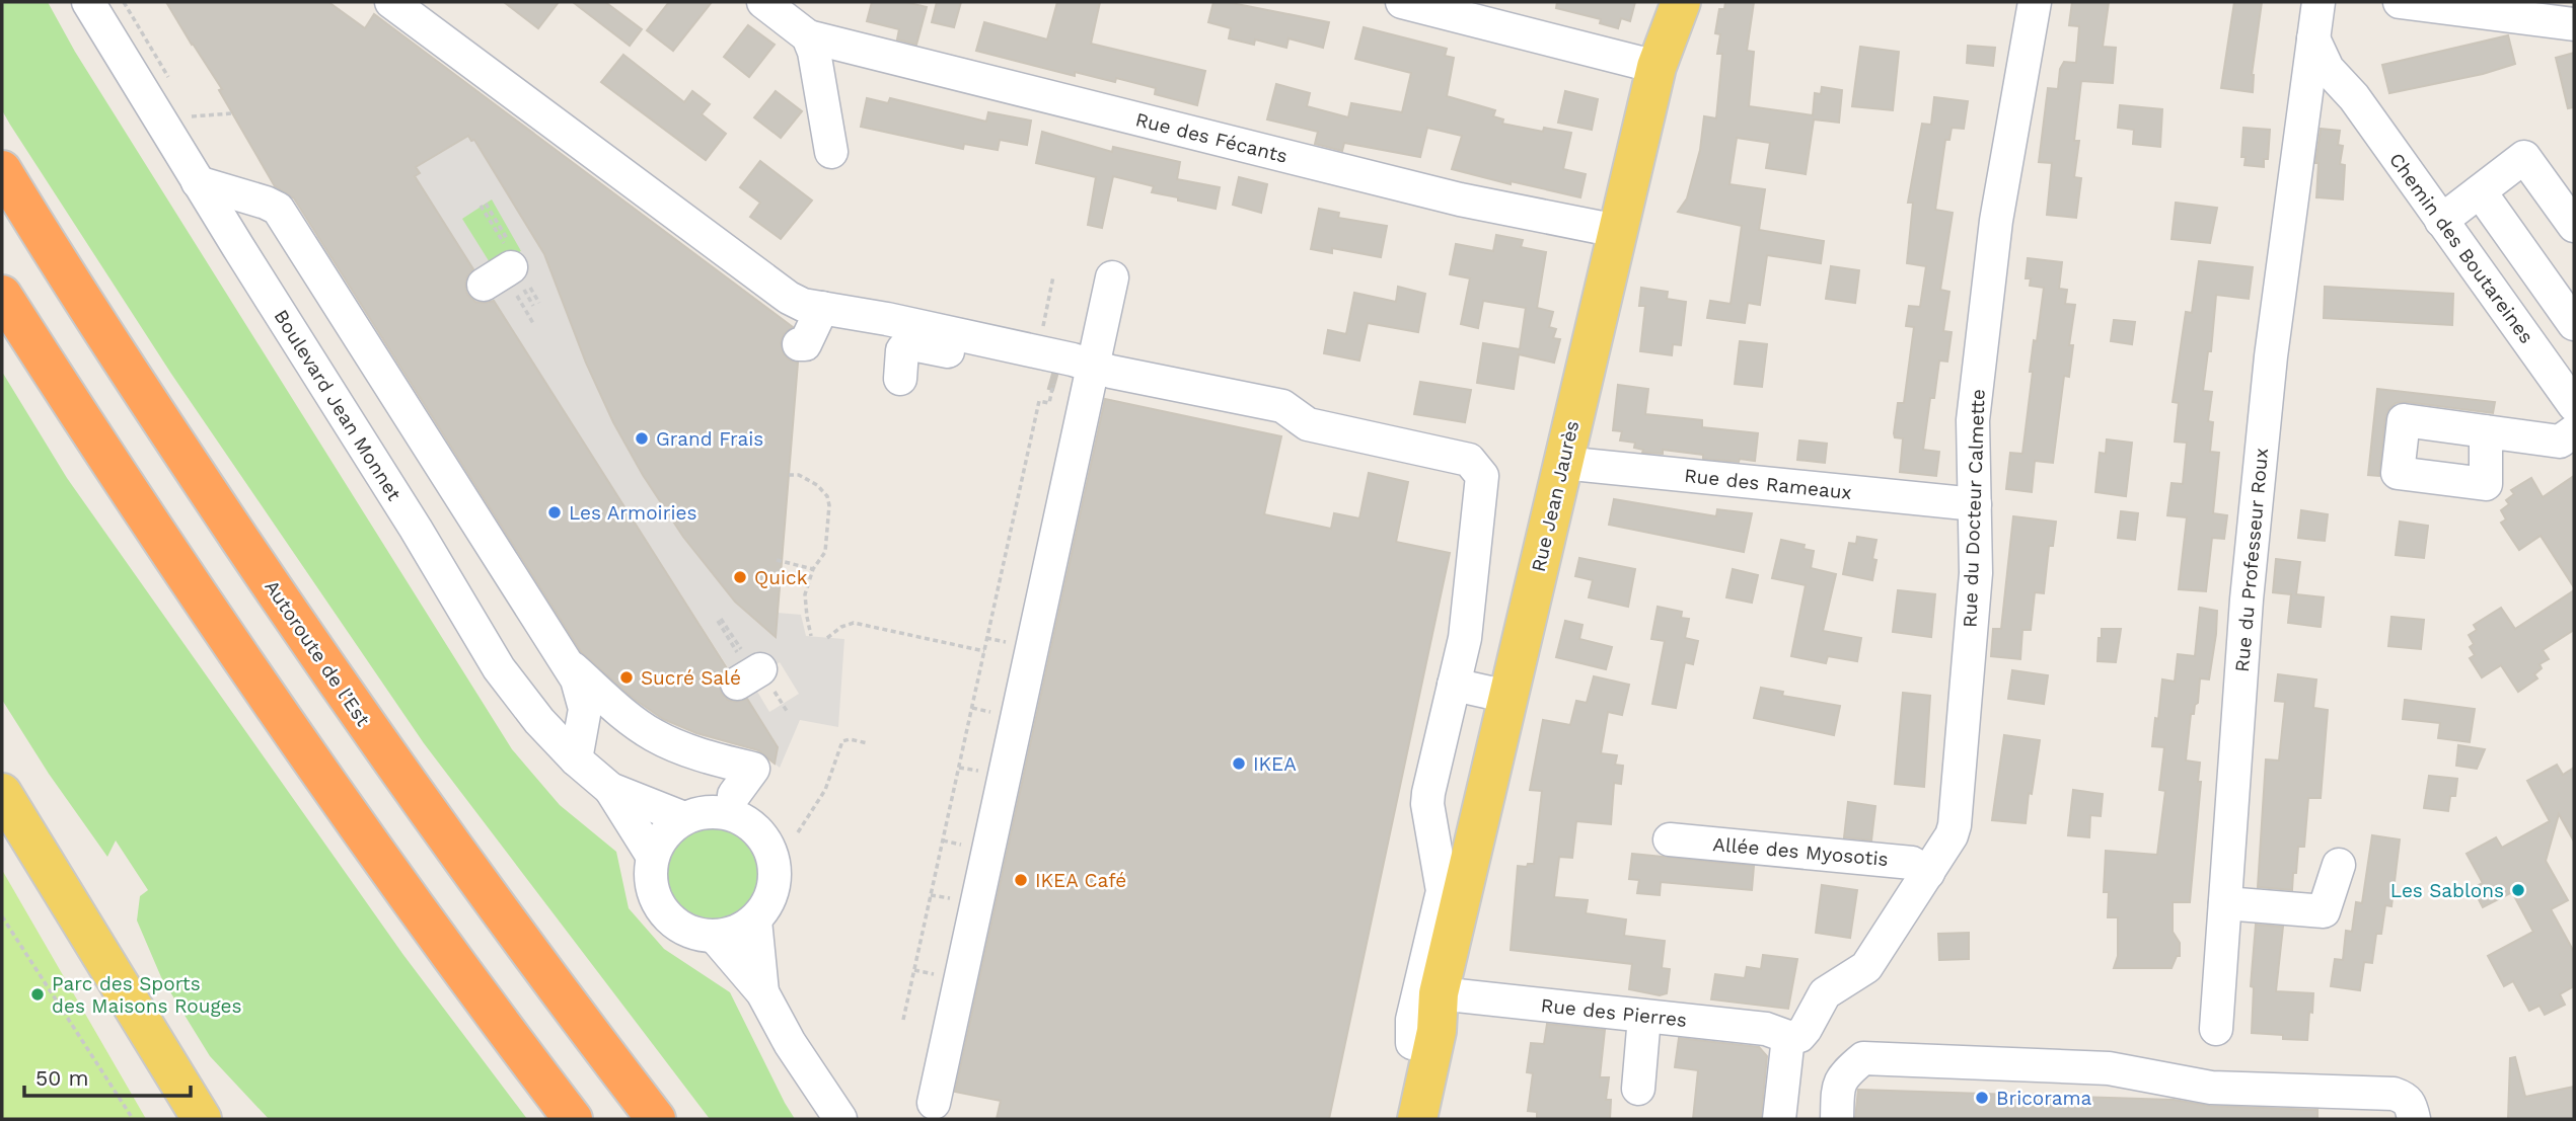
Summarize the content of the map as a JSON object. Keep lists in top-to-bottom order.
{
  "streets": {
    "highway": ["Autoroute de l’Est"],
    "main road": ["Rue Jean Jaurès"],
    "street": [
      "Rue des Fécants",
      "Chemin des Boutareines",
      "Boulevard Jean Monnet",
      "Rue des Rameaux",
      "Rue du Docteur Calmette",
      "Rue du Professeur Roux",
      "Allée des Myosotis",
      "Rue des Pierres"
    ]
  },
  "crossings": [
    ["Rue des Fécants", "Rue Jean Jaurès"],
    ["Chemin des Boutareines", "Rue du Professeur Roux"],
    ["Rue des Rameaux", "Rue Jean Jaurès"],
    ["Rue des Rameaux", "Rue du Docteur Calmette"],
    ["Rue Jean Jaurès", "Rue des Pierres"],
    ["Rue du Docteur Calmette", "Allée des Myosotis"],
    ["Rue du Docteur Calmette", "Rue des Pierres"]
  ],
  "places": [
    "Grand Frais",
    "Les Armoiries",
    "Quick",
    "Sucré Salé",
    "IKEA",
    "IKEA Café",
    "Les Sablons",
    "Parc des Sports des Maisons Rouges",
    "Bricorama"
  ],
  "scale_bar": "50 m"
}
